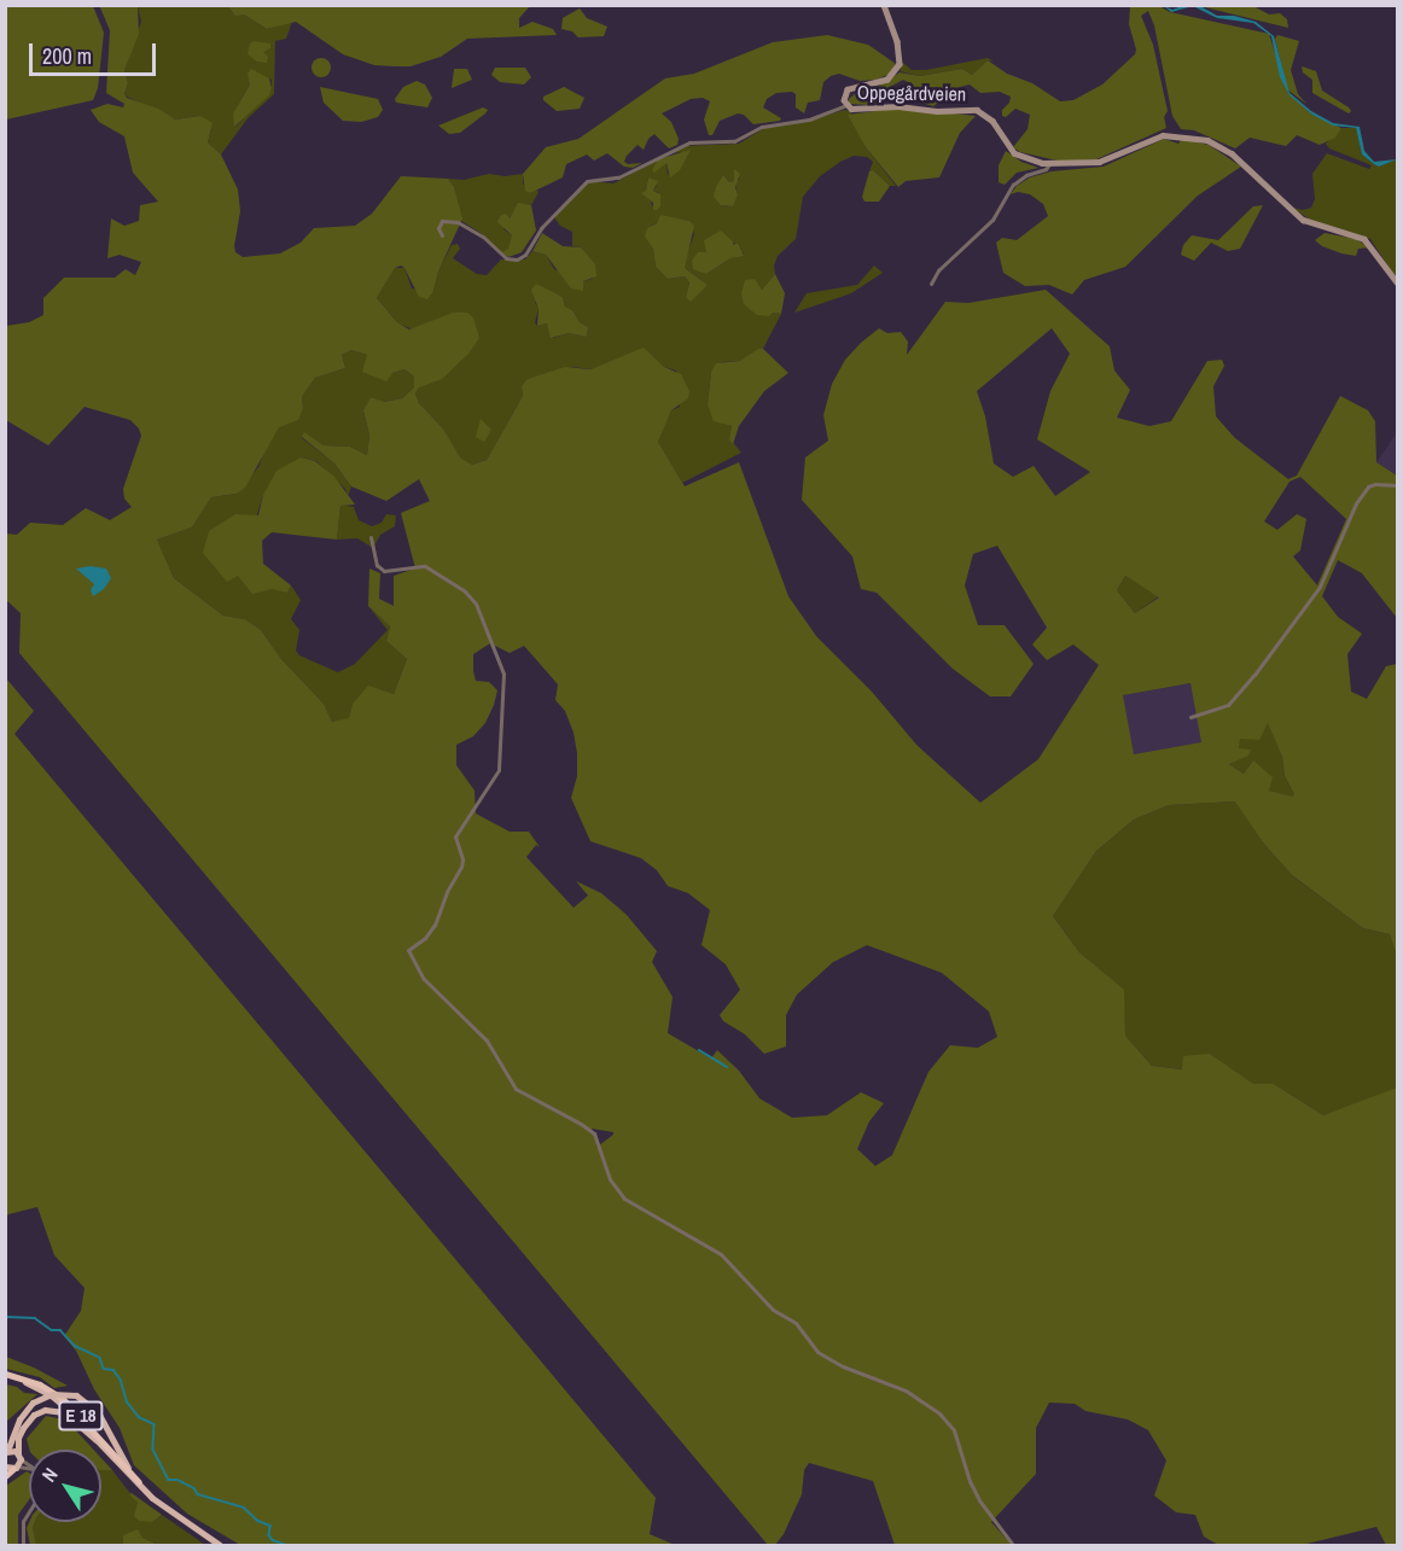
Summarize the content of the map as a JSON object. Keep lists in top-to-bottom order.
{
  "streets": {
    "highway": ["E 18"],
    "main road": ["Oppegårdveien"]
  },
  "scale_bar": "200 m",
  "north": "top left"
}
